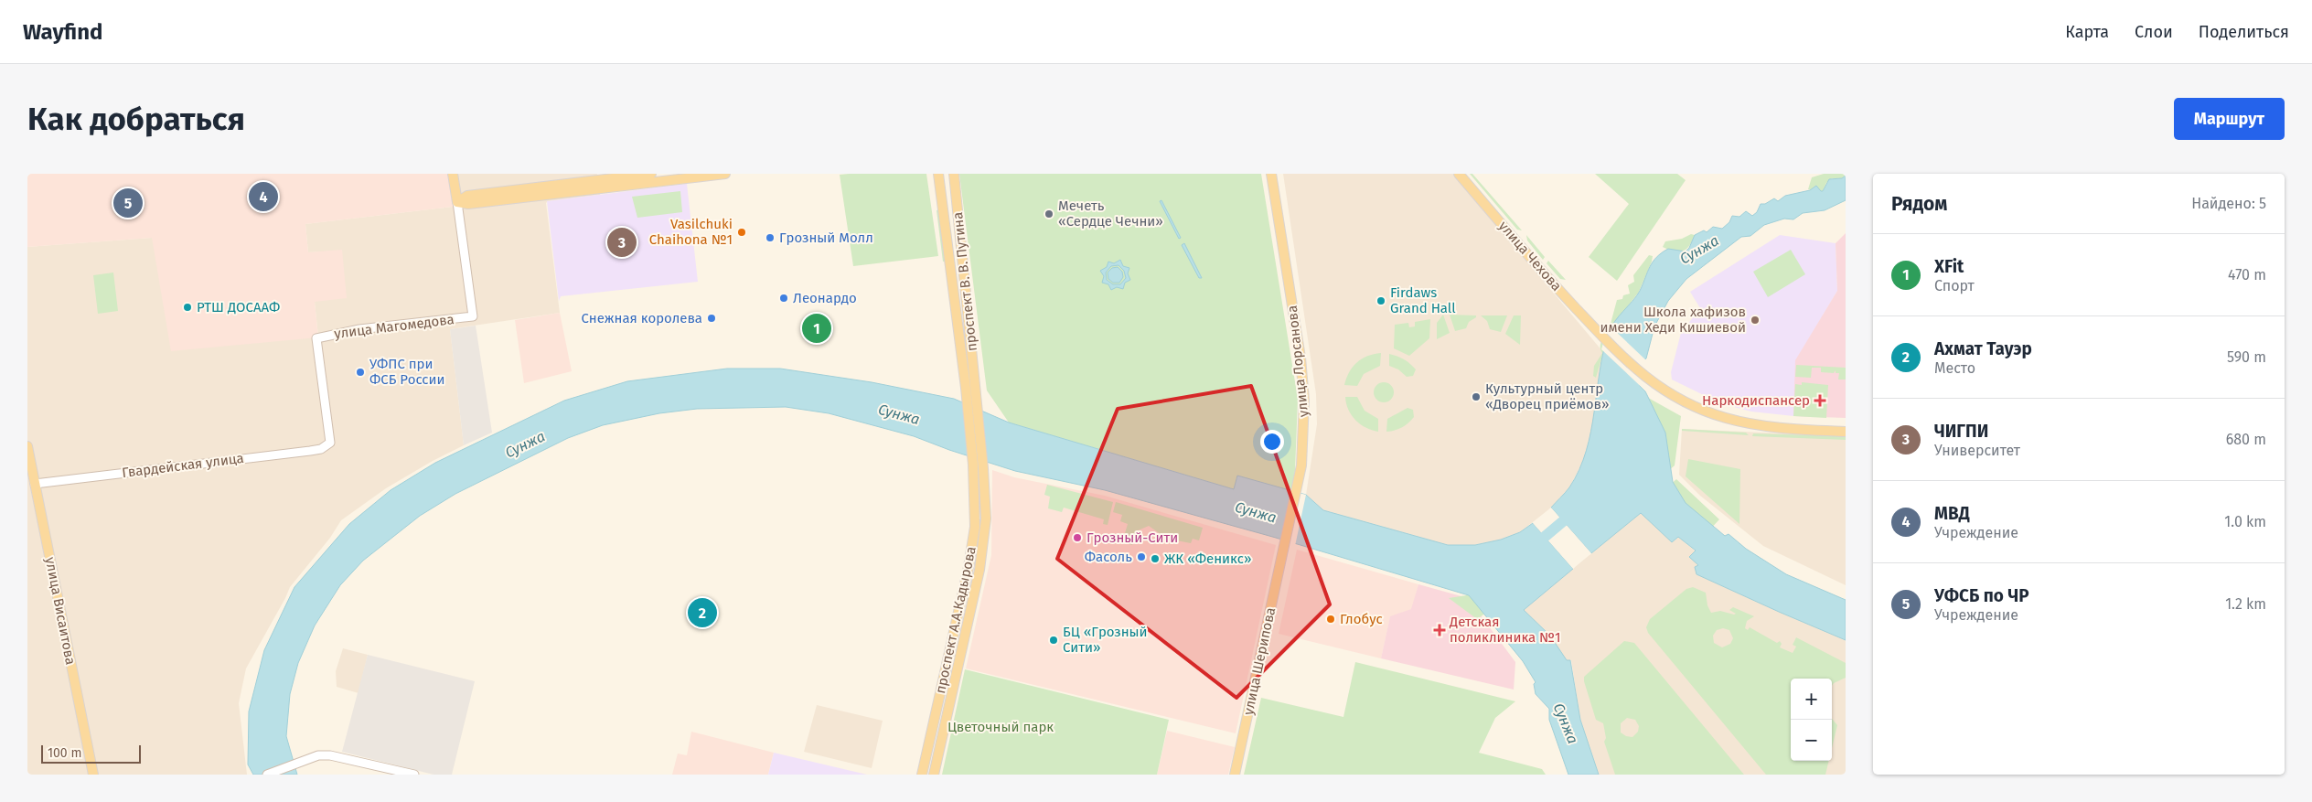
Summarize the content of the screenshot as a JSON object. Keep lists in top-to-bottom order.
{
  "streets": {
    "main road": [
      "улица Чехова",
      "проспект В. В. Путина",
      "улица Лорсанова",
      "улица Висаитова",
      "проспект А.А.Кадырова",
      "улица Шерипова"
    ],
    "street": ["улица Магомедова", "Гвардейская улица"]
  },
  "crossings": [
    ["проспект В. В. Путина", "проспект А.А.Кадырова"],
    ["улица Магомедова", "Гвардейская улица"],
    ["улица Лорсанова", "улица Шерипова"],
    ["Гвардейская улица", "улица Висаитова"]
  ],
  "water": ["Сунжа"],
  "parks": ["Цветочный парк"],
  "places": {
    "other": [
      "Мечеть «Сердце Чечни»",
      "Vasilchuki Chaihona №1",
      "Грозный Молл",
      "Леонардо",
      "Firdaws Grand Hall",
      "РТШ ДОСААФ",
      "Снежная королева",
      "Школа хафизов имени Хеди Кишиевой",
      "УФПС при ФСБ России",
      "Культурный центр «Дворец приёмов»",
      "Грозный-Сити",
      "Фасоль",
      "ЖК «Феникс»",
      "Глобус",
      "БЦ «Грозный Сити»"
    ],
    "health": ["Наркодиспансер", "Детская поликлиника №1"]
  },
  "scale_bar": "100 m",
  "page": {
    "header": "Wayfind",
    "nav": ["Карта", "Слои", "Поделиться"],
    "buttons": "Маршрут",
    "title": "Как добраться",
    "heading": ["Рядом", "Найдено: 5"],
    "pins": [
      "4",
      "5",
      "3",
      "1",
      "2"
    ],
    "list": [
      {
        "mark": "1",
        "name": "XFit",
        "note": "Спорт",
        "value": "470 m"
      },
      {
        "mark": "2",
        "name": "Ахмат Тауэр",
        "note": "Место",
        "value": "590 m"
      },
      {
        "mark": "3",
        "name": "ЧИГПИ",
        "note": "Университет",
        "value": "680 m"
      },
      {
        "mark": "4",
        "name": "МВД",
        "note": "Учреждение",
        "value": "1.0 km"
      },
      {
        "mark": "5",
        "name": "УФСБ по ЧР",
        "note": "Учреждение",
        "value": "1.2 km"
      }
    ],
    "map_buttons": ["+", "−"],
    "scale": "100 m"
  }
}
